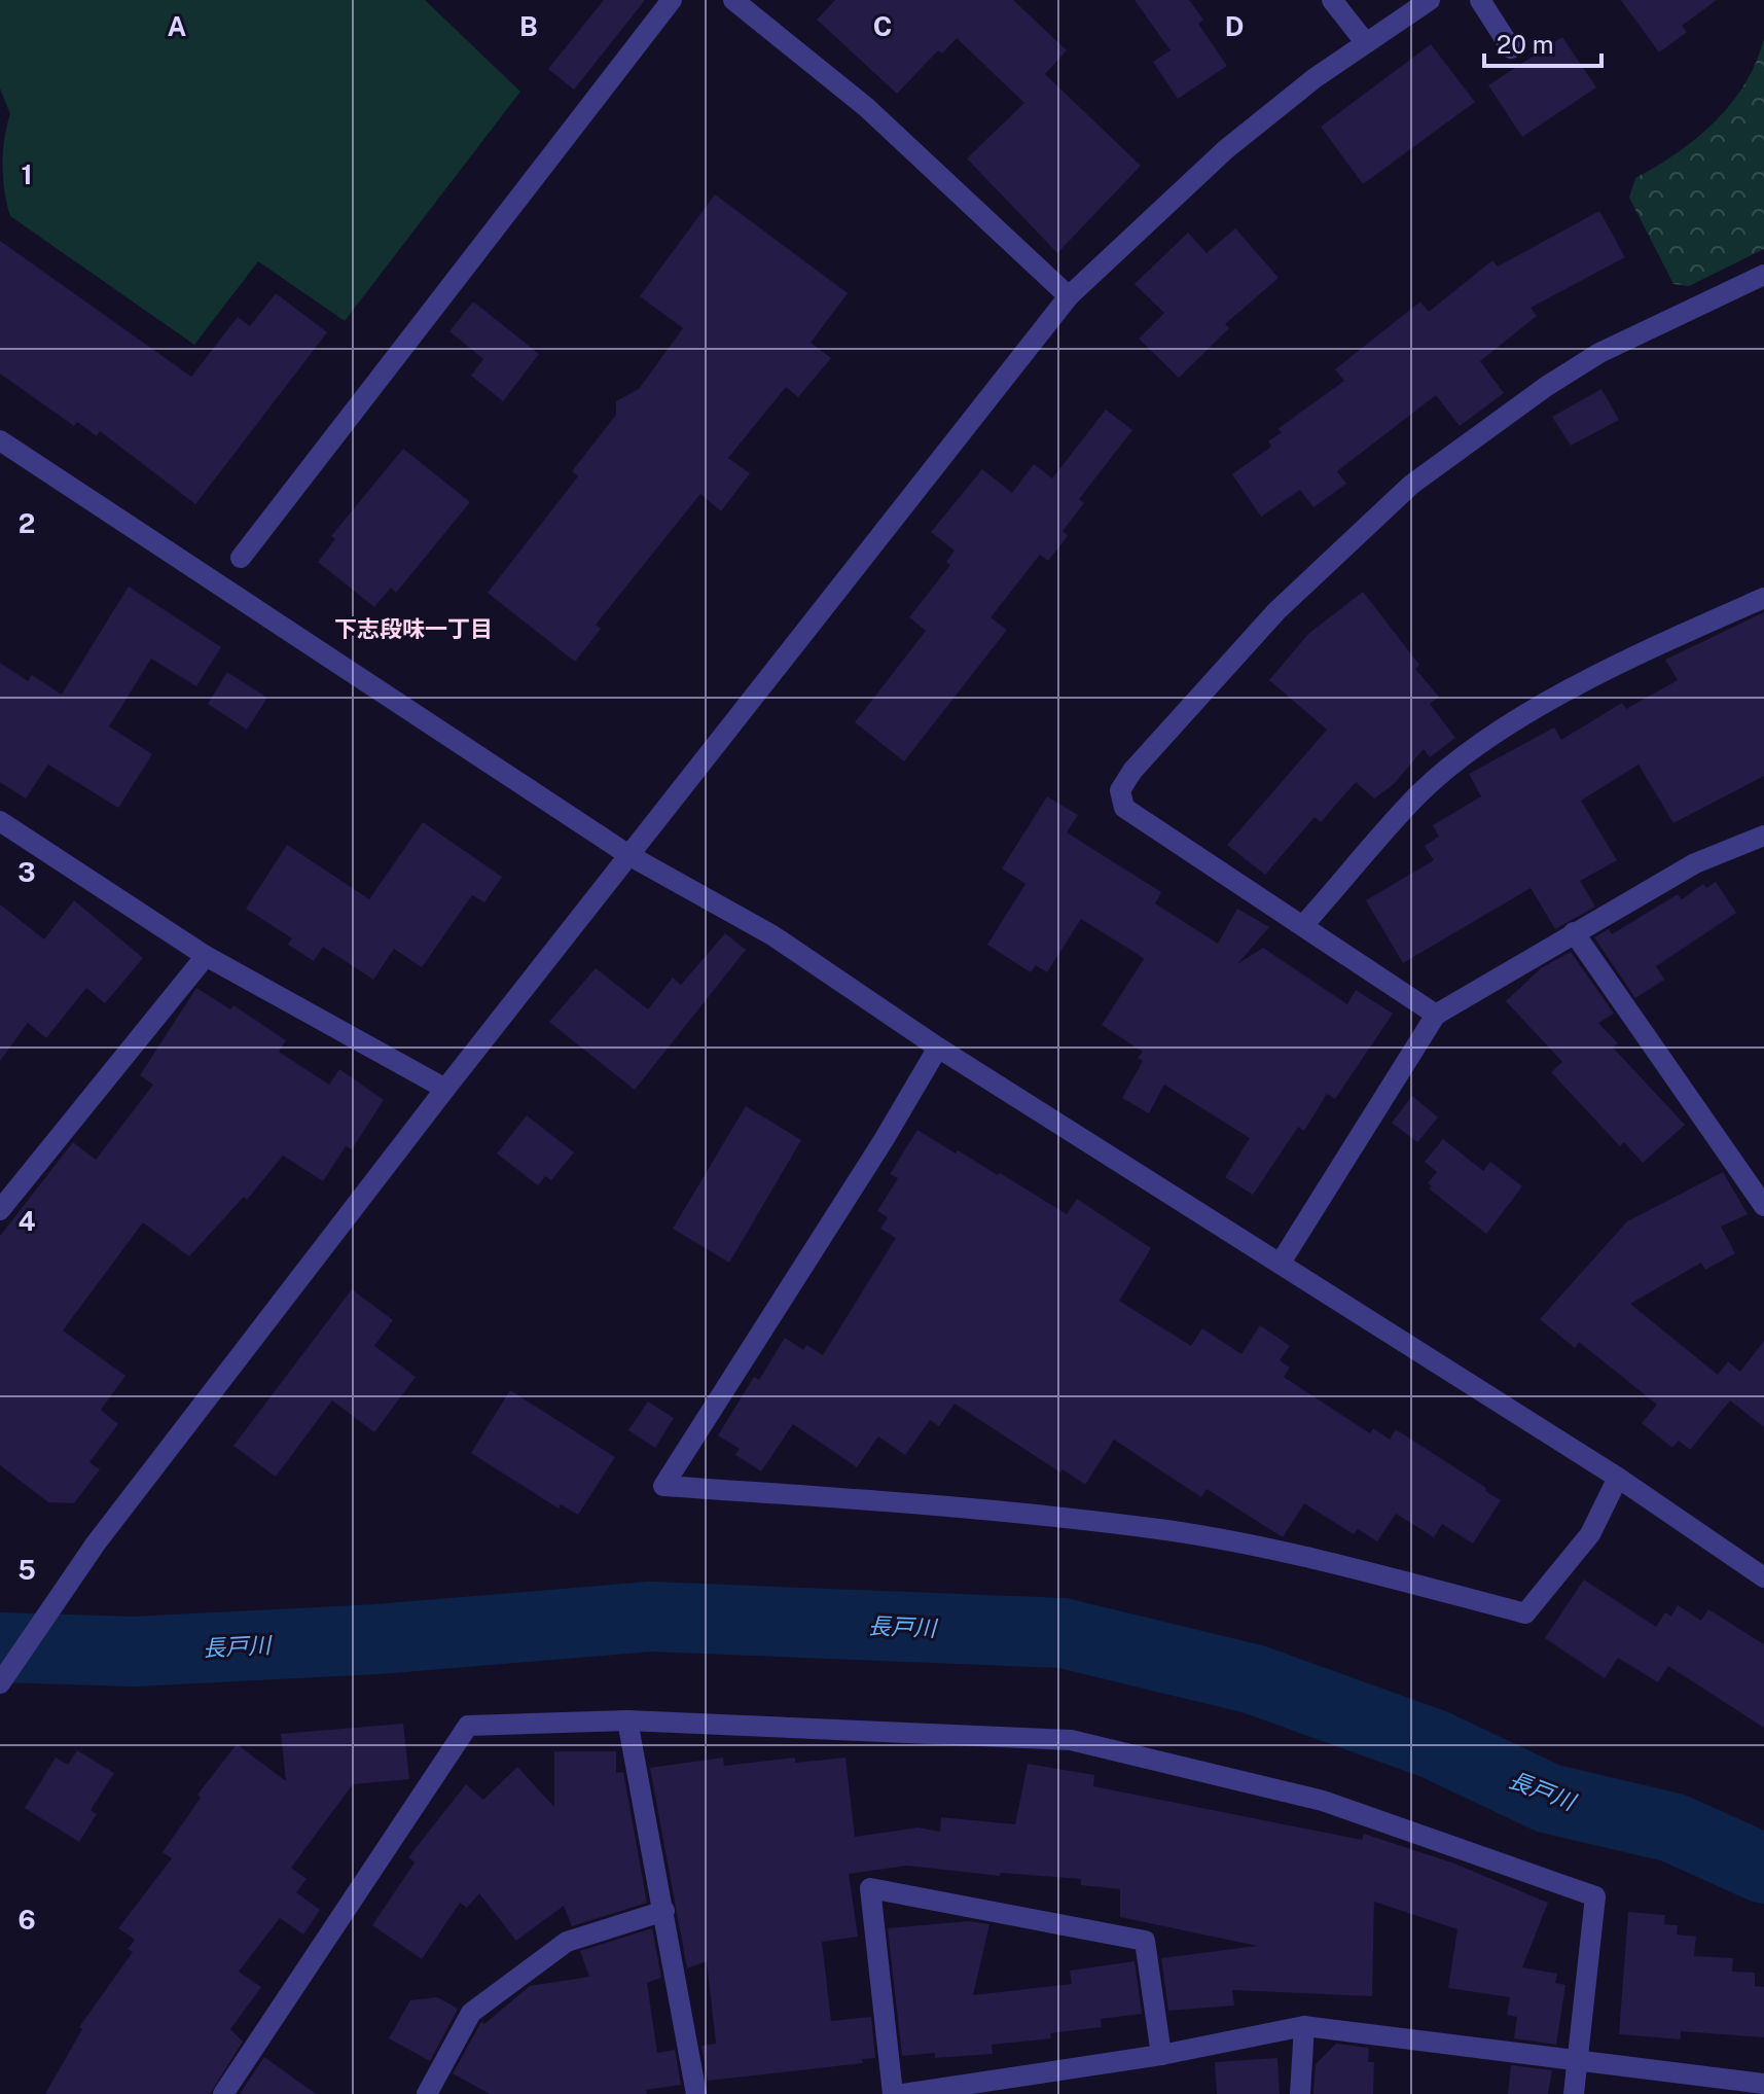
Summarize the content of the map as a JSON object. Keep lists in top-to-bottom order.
{
  "districts": ["下志段味一丁目"],
  "water": ["長戸川"],
  "scale_bar": "20 m",
  "grid": {
    "columns": [
      "A",
      "B",
      "C",
      "D"
    ],
    "rows": [
      "1",
      "2",
      "3",
      "4",
      "5",
      "6"
    ]
  }
}
